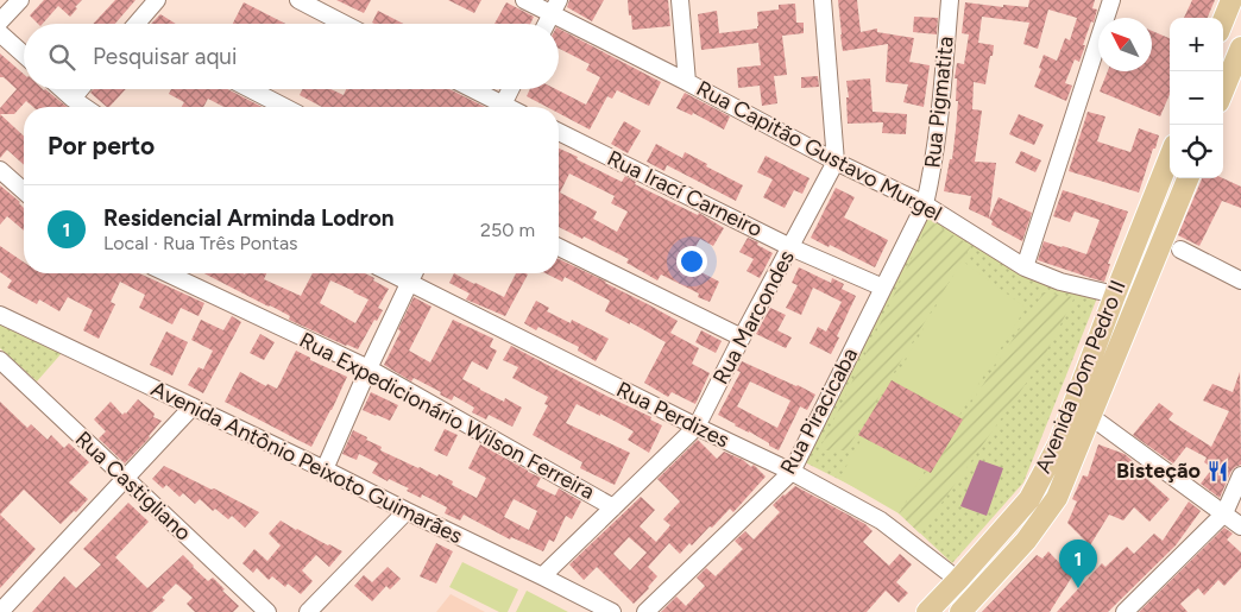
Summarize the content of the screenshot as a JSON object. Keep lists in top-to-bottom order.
{
  "streets": {
    "main road": ["Avenida Dom Pedro II"],
    "street": [
      "Rua Pigmatita",
      "Rua Capitão Gustavo Murgel",
      "Rua Irací Carneiro",
      "Rua Marcondes",
      "Rua Piracicaba",
      "Rua Perdizes",
      "Rua Expedicionário Wilson Ferreira",
      "Avenida Antônio Peixoto Guimarães",
      "Rua Castigliano"
    ]
  },
  "crossings": [
    ["Rua Pigmatita", "Rua Capitão Gustavo Murgel"],
    ["Rua Pigmatita", "Rua Piracicaba"],
    ["Rua Capitão Gustavo Murgel", "Rua Marcondes"],
    ["Rua Capitão Gustavo Murgel", "Avenida Dom Pedro II"],
    ["Rua Capitão Gustavo Murgel", "Rua Piracicaba"],
    ["Rua Irací Carneiro", "Rua Marcondes"],
    ["Rua Irací Carneiro", "Rua Piracicaba"],
    ["Rua Marcondes", "Rua Perdizes"],
    ["Rua Marcondes", "Rua Expedicionário Wilson Ferreira"],
    ["Rua Marcondes", "Avenida Antônio Peixoto Guimarães"],
    ["Avenida Dom Pedro II", "Rua Perdizes"],
    ["Rua Piracicaba", "Rua Perdizes"]
  ],
  "places": {
    "restaurant": ["Bisteção"]
  },
  "north": "top left",
  "page": {
    "map_buttons": ["+", "−"],
    "search": "Pesquisar aqui",
    "heading": "Por perto",
    "list": [
      {
        "mark": "1",
        "name": "Residencial Arminda Lodron",
        "note": "Local · Rua Três Pontas",
        "value": "250 m"
      }
    ],
    "pins": "1"
  }
}
